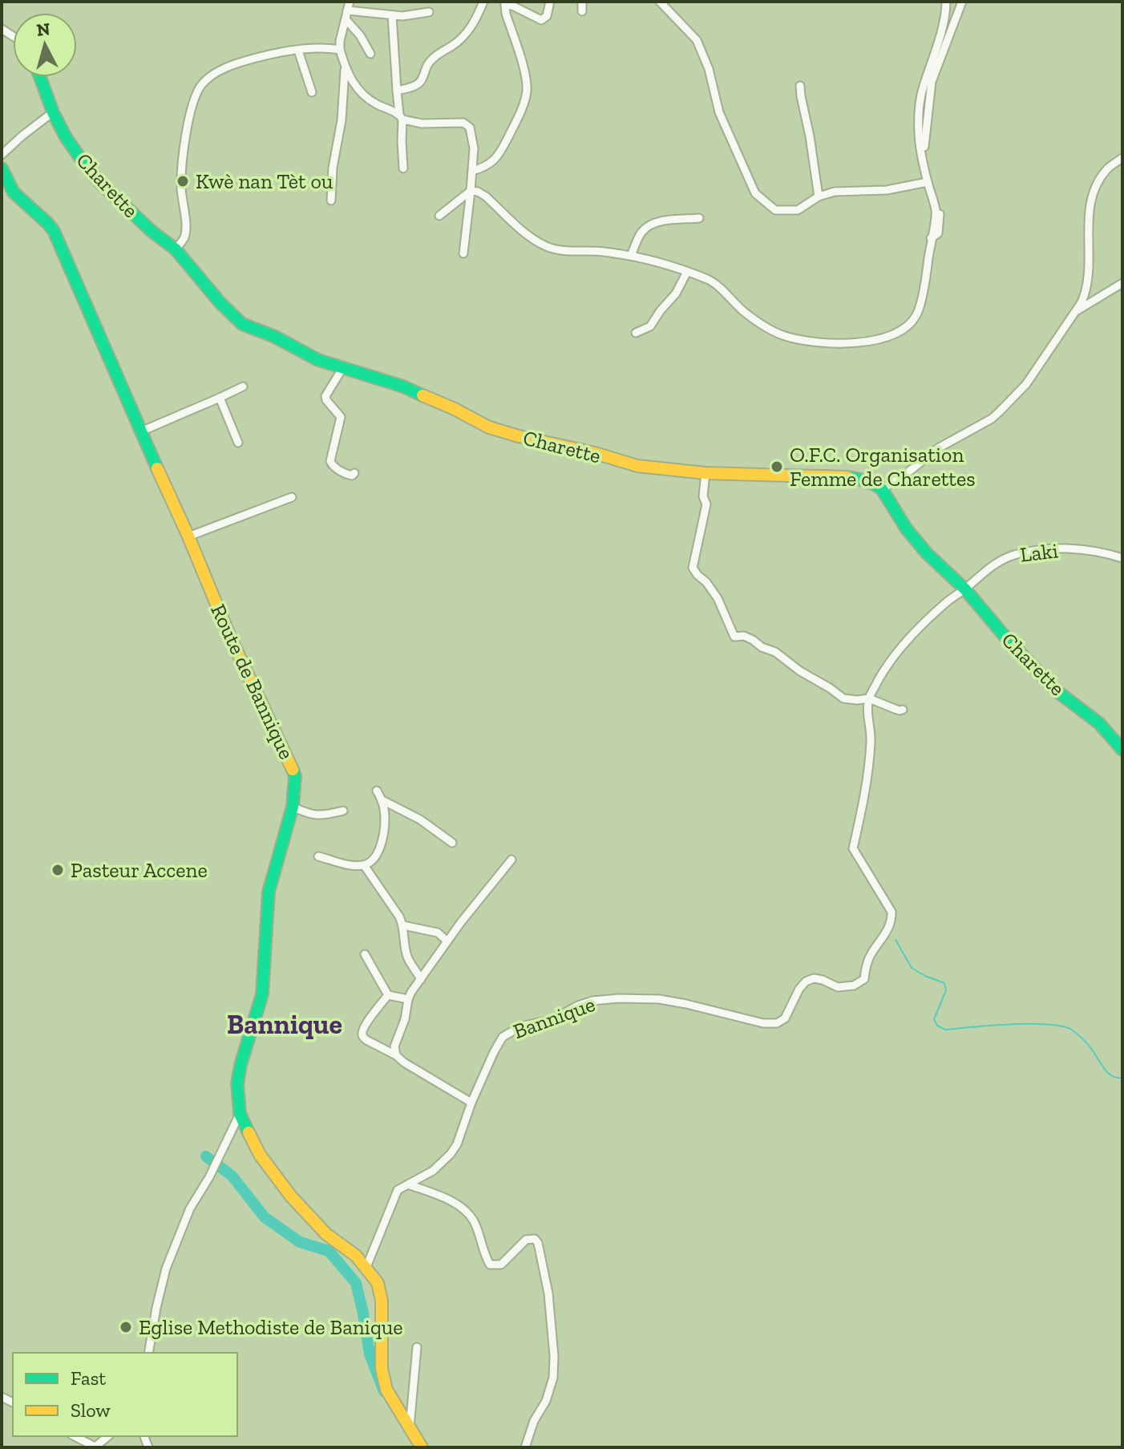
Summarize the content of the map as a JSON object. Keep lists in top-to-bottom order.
{
  "streets": {
    "street": [
      "Charette",
      "Laki",
      "Route de Bannique",
      "Bannique"
    ]
  },
  "crossings": [
    ["Charette", "Laki"],
    ["Laki", "Bannique"],
    ["Route de Bannique", "Bannique"]
  ],
  "districts": ["Bannique"],
  "places": [
    "Kwè nan Tèt ou",
    "O.F.C. Organisation Femme de Charettes",
    "Pasteur Accene",
    "Eglise Methodiste de Banique"
  ],
  "legend": ["Fast", "Slow"],
  "north": "top"
}
